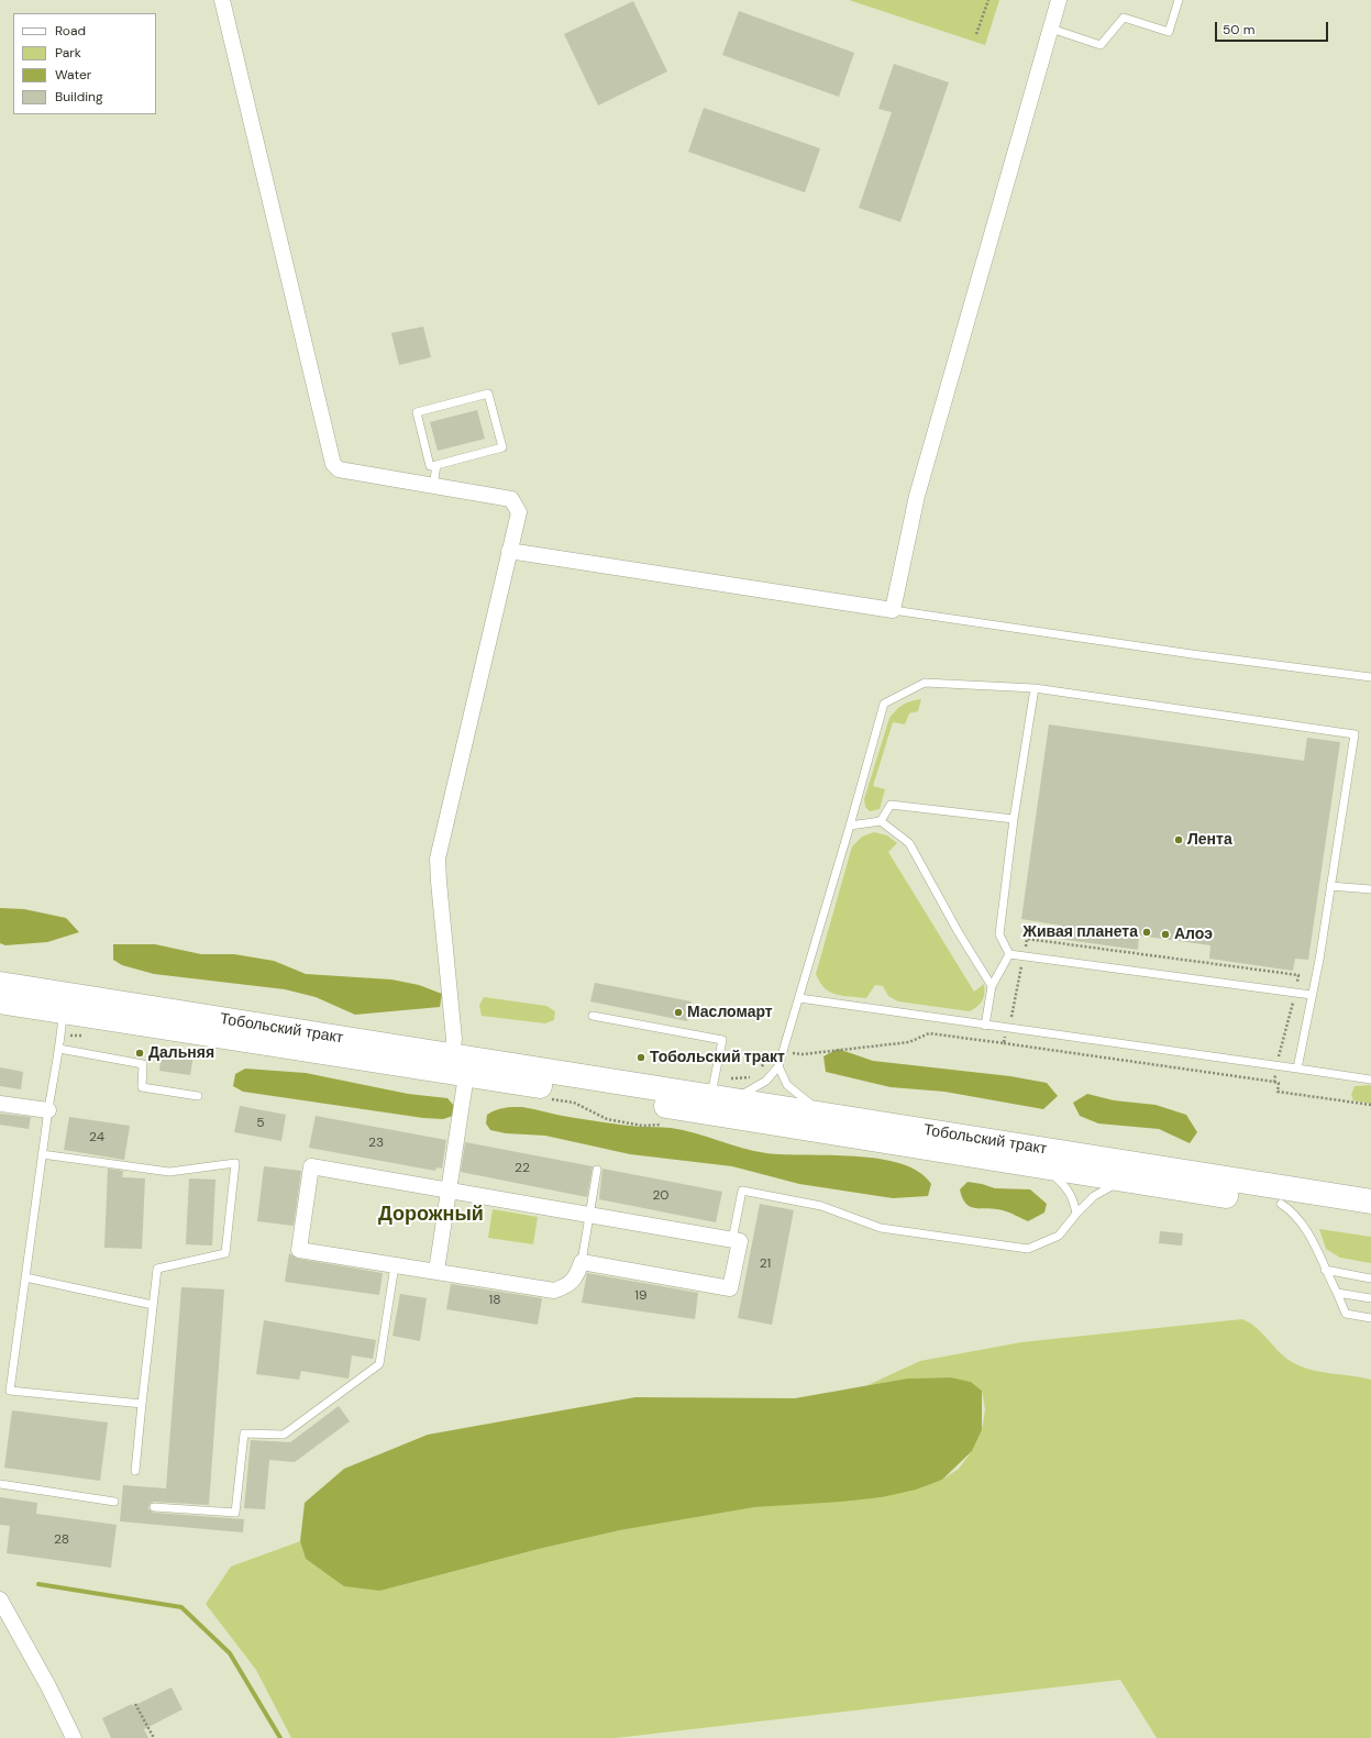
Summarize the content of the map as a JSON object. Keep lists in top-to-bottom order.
{
  "streets": {
    "main road": ["Тобольский тракт"]
  },
  "districts": ["Дорожный"],
  "places": [
    "Лента",
    "Живая планета",
    "Алоэ",
    "Масломарт",
    "Дальняя",
    "Тобольский тракт"
  ],
  "house_numbers": [
    "5",
    "24",
    "23",
    "22",
    "20",
    "21",
    "19",
    "18",
    "28"
  ],
  "legend": [
    "Road",
    "Park",
    "Water",
    "Building"
  ],
  "scale_bar": "50 m"
}
